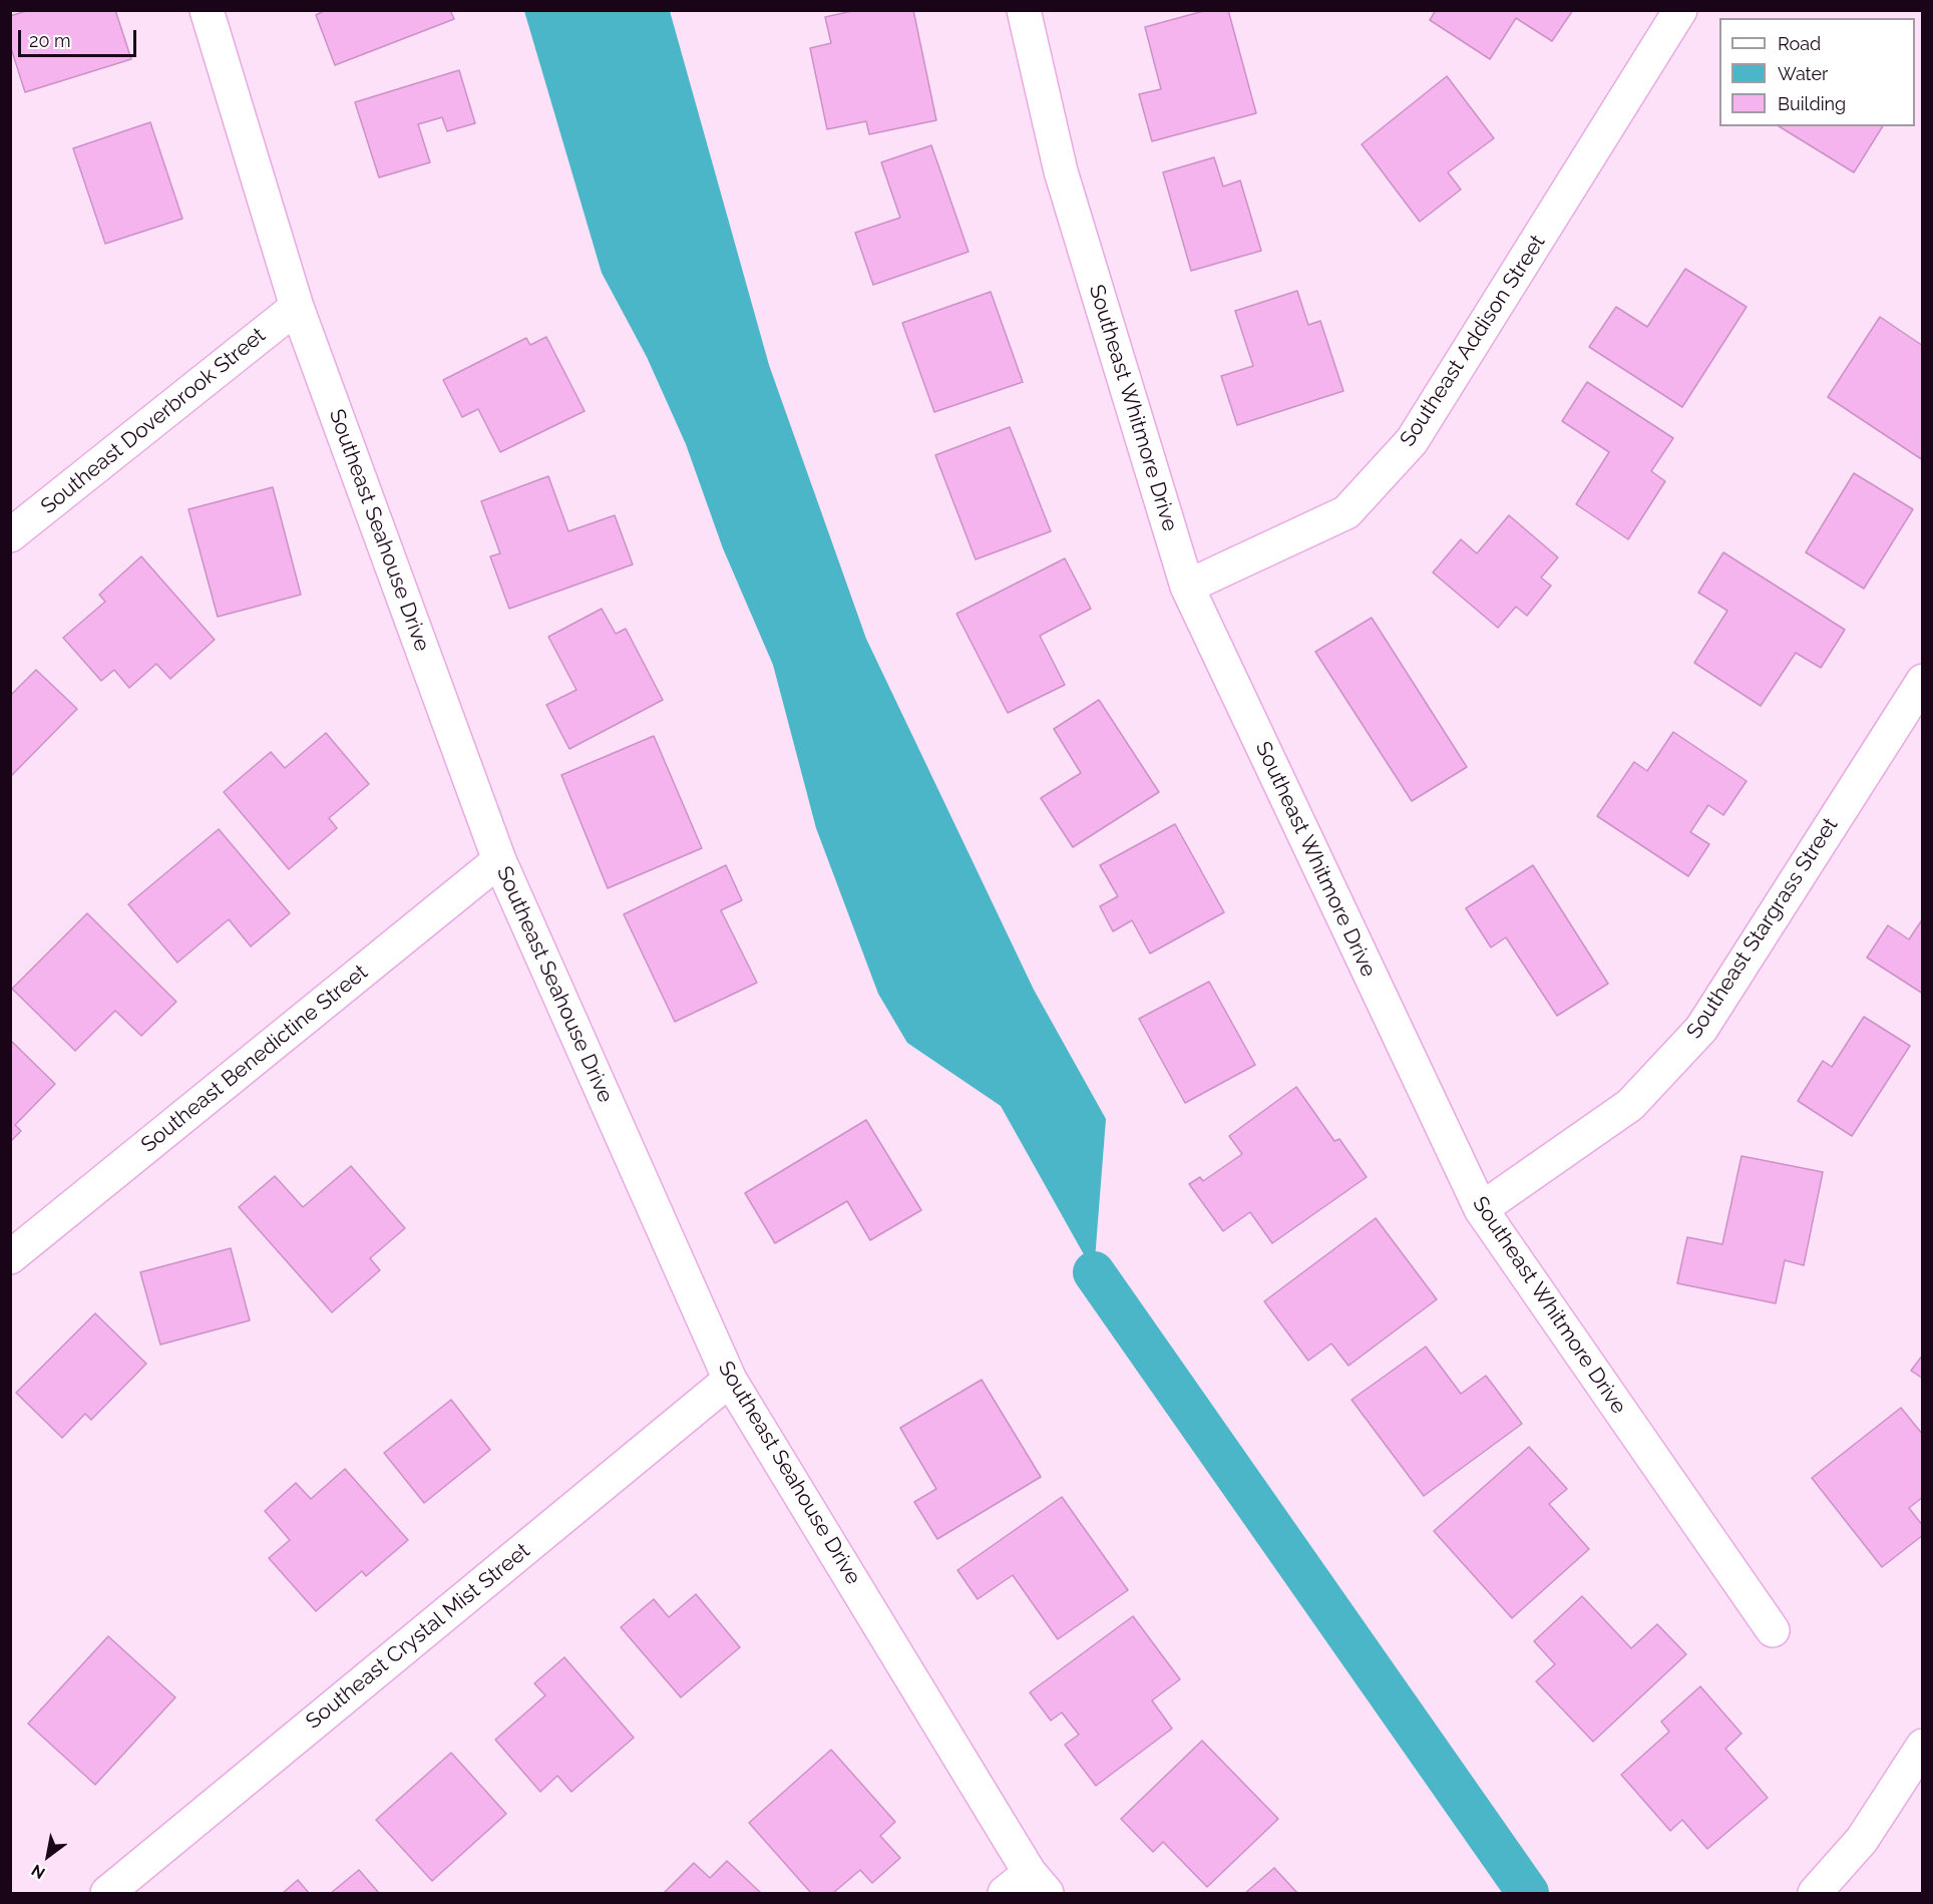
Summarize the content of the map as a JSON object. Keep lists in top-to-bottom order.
{
  "streets": {
    "street": [
      "Southeast Addison Street",
      "Southeast Whitmore Drive",
      "Southeast Doverbrook Street",
      "Southeast Seahouse Drive",
      "Southeast Stargrass Street",
      "Southeast Benedictine Street",
      "Southeast Crystal Mist Street"
    ]
  },
  "crossings": [
    ["Southeast Addison Street", "Southeast Whitmore Drive"],
    ["Southeast Whitmore Drive", "Southeast Stargrass Street"],
    ["Southeast Doverbrook Street", "Southeast Seahouse Drive"],
    ["Southeast Seahouse Drive", "Southeast Benedictine Street"],
    ["Southeast Seahouse Drive", "Southeast Crystal Mist Street"]
  ],
  "legend": ["Road", "Water", "Building"],
  "scale_bar": "20 m",
  "north": "bottom left"
}
